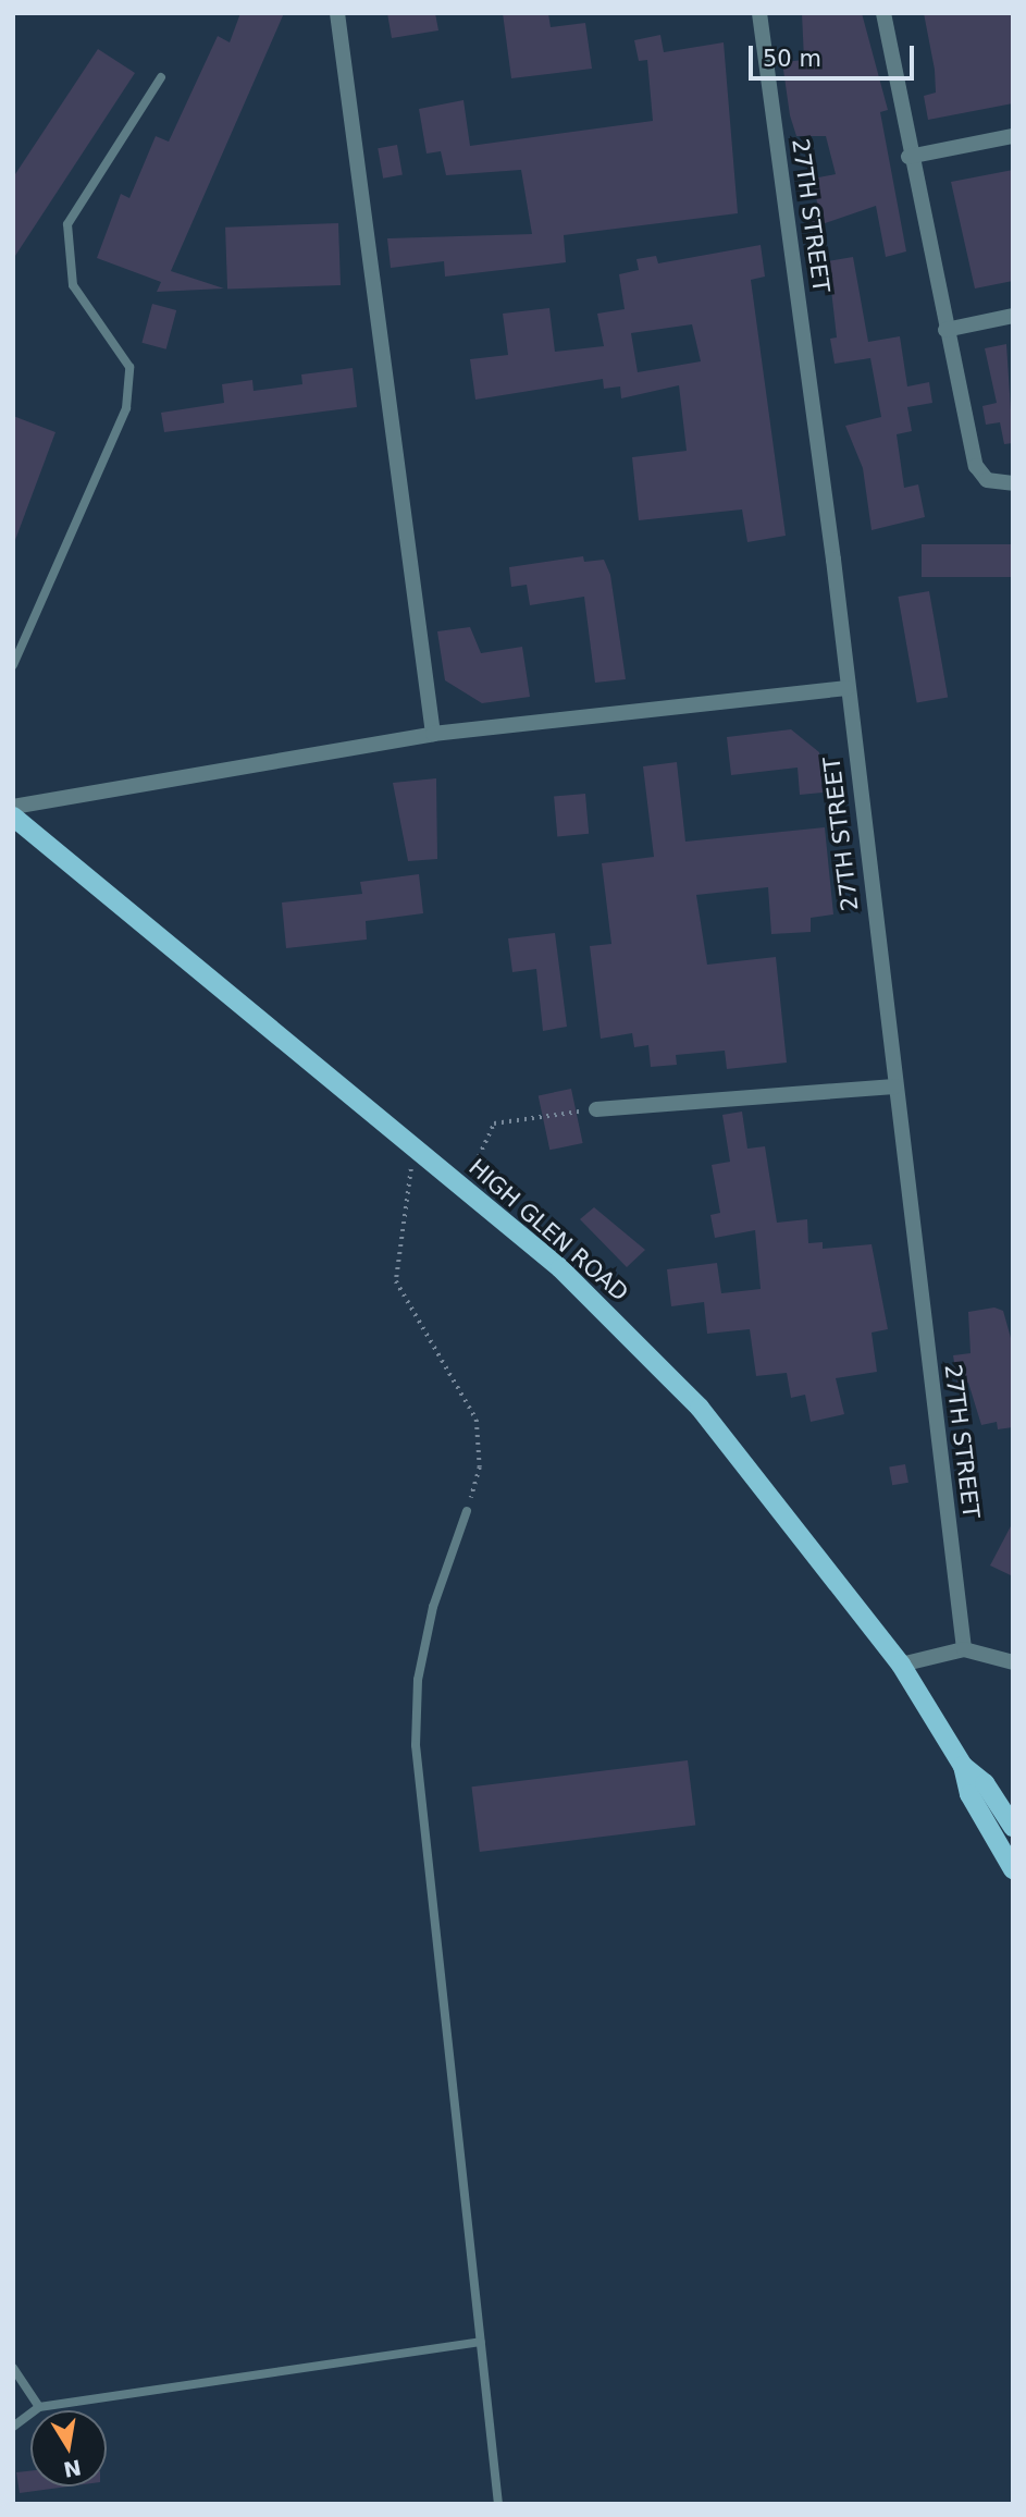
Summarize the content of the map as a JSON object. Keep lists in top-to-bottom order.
{
  "streets": {
    "main road": ["HIGH GLEN ROAD"],
    "street": ["27TH STREET"]
  },
  "scale_bar": "50 m",
  "north": "bottom"
}
